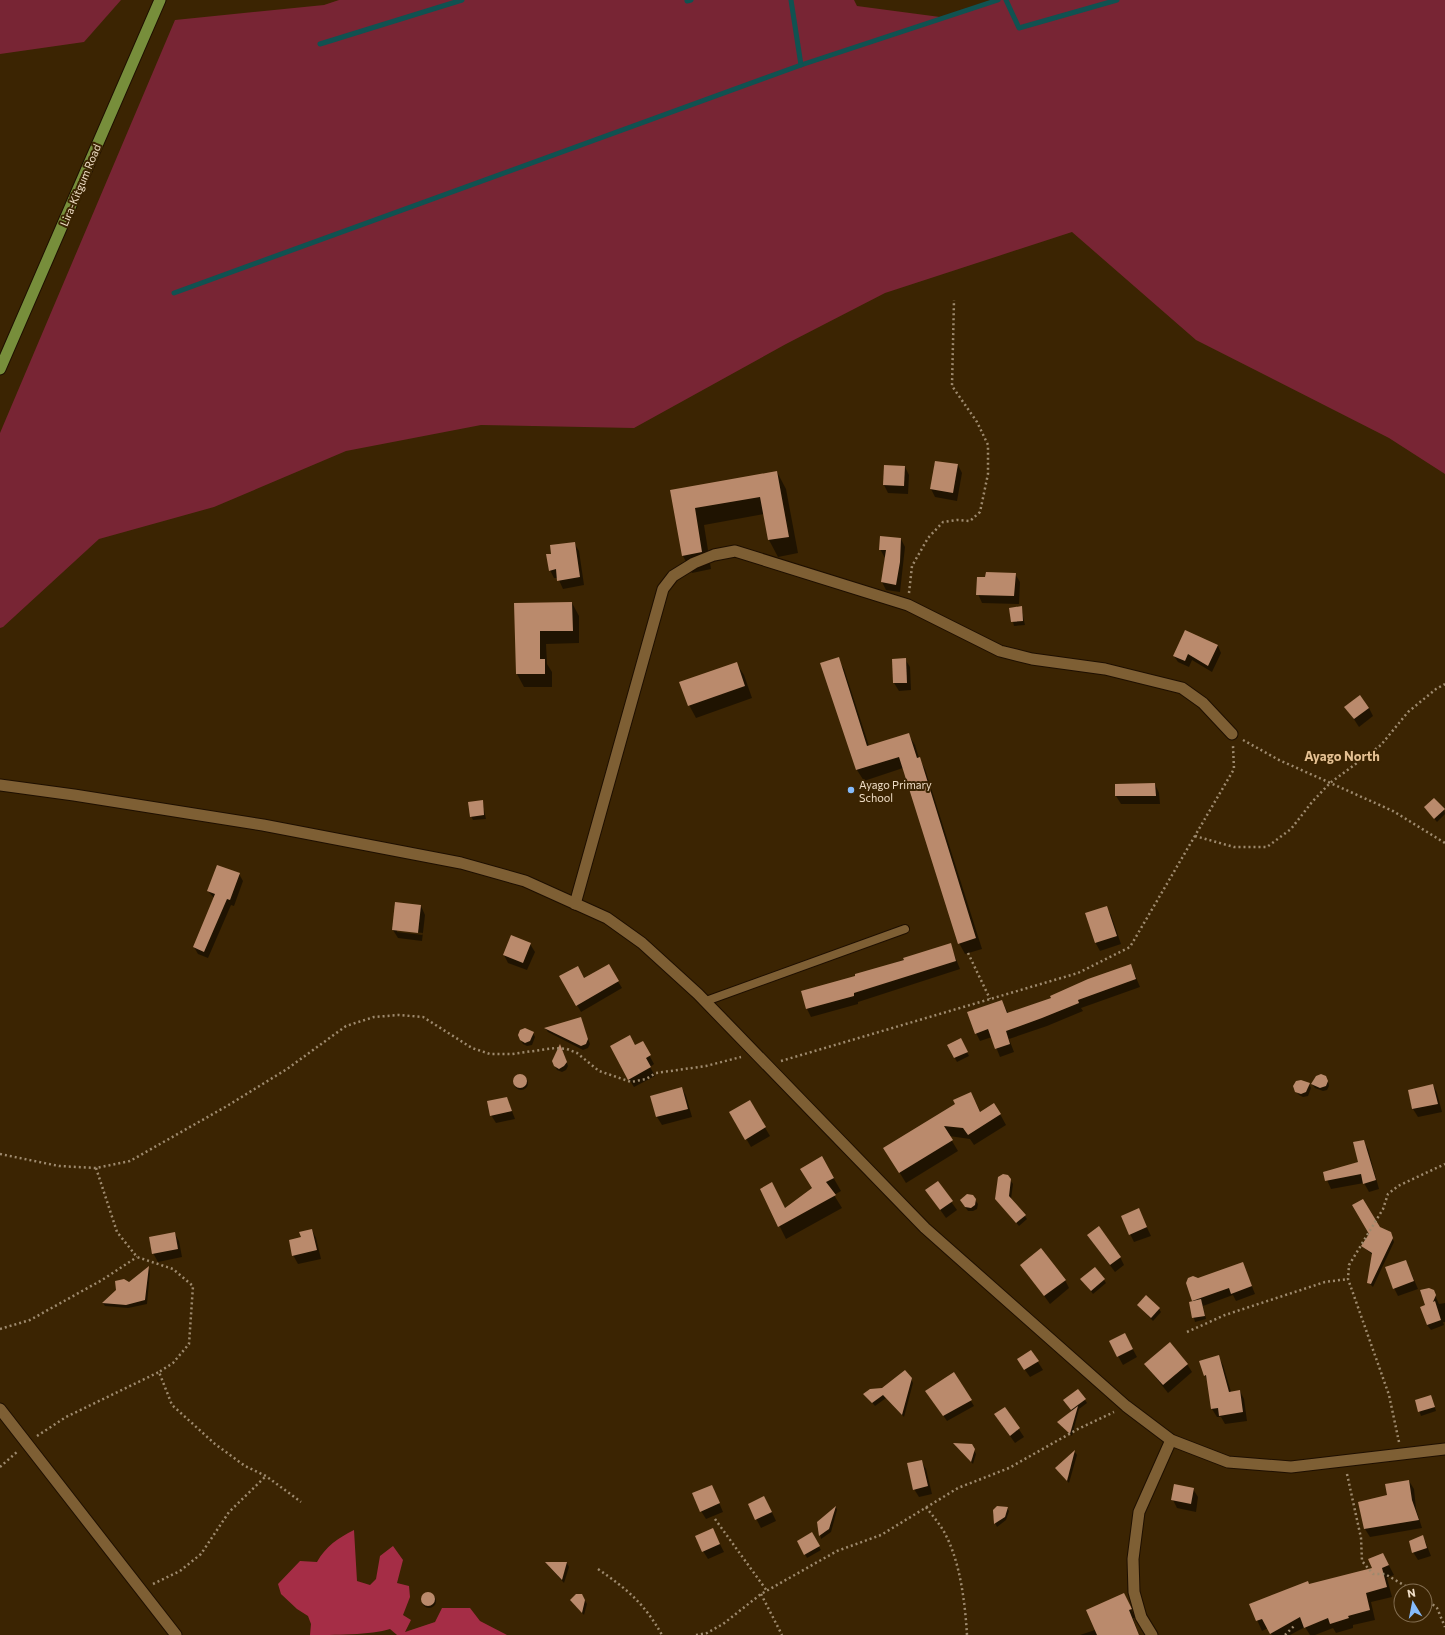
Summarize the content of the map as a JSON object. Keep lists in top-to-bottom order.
{
  "streets": {
    "main road": ["Lira-Kitgum Road"]
  },
  "districts": ["Ayago North"],
  "places": ["Ayago Primary School"],
  "north": "top"
}
